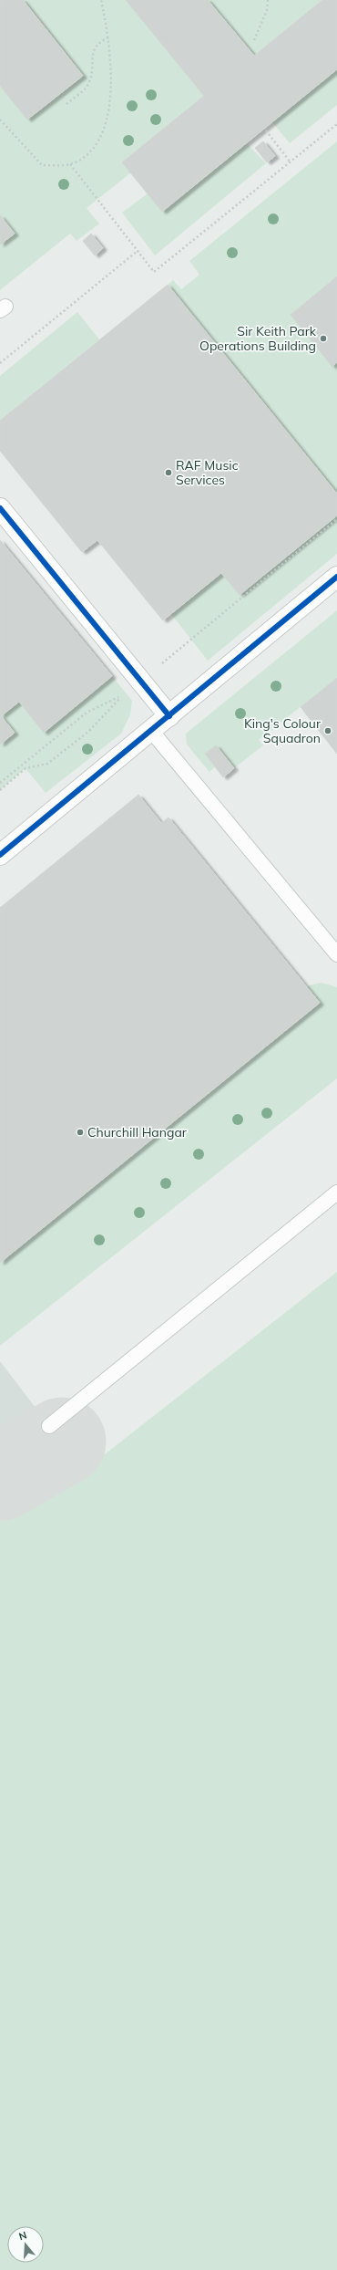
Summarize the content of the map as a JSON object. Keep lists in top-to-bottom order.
{
  "places": [
    "Sir Keith Park Operations Building",
    "RAF Music Services",
    "King's Colour Squadron",
    "Churchill Hangar"
  ],
  "north": "top"
}
